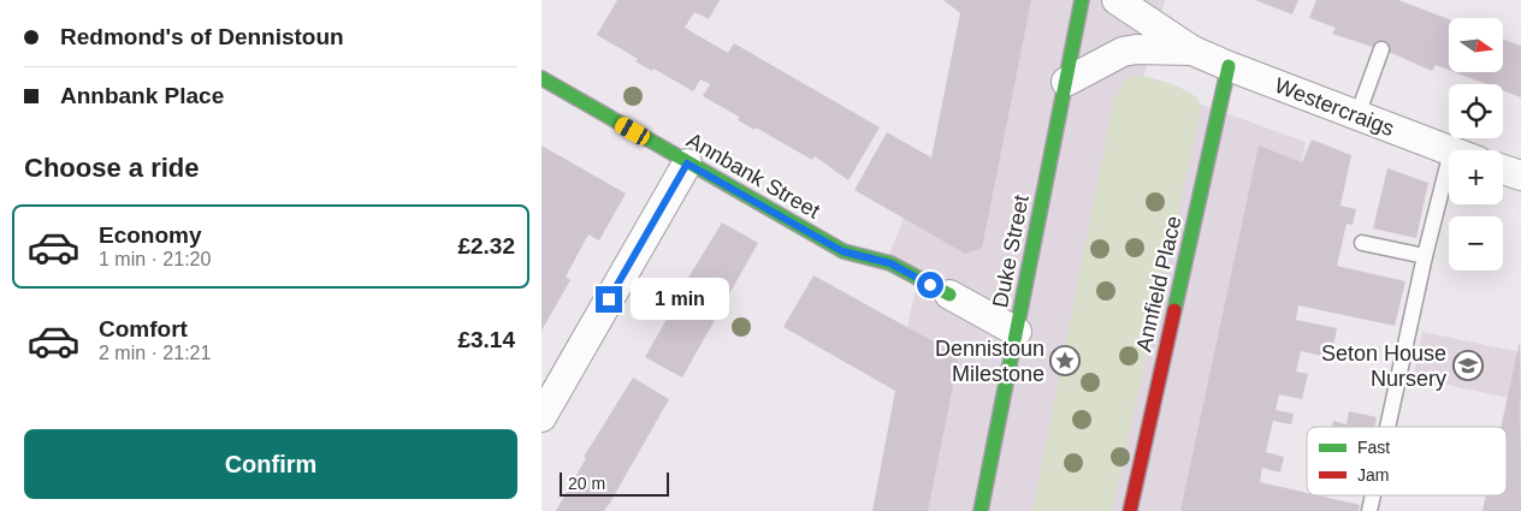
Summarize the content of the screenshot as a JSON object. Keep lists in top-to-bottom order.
{
  "streets": {
    "street": [
      "Westercraigs",
      "Annbank Street",
      "Duke Street",
      "Annfield Place"
    ]
  },
  "crossings": [
    ["Westercraigs", "Duke Street"],
    ["Westercraigs", "Annfield Place"]
  ],
  "places": {
    "place": ["Dennistoun Milestone"],
    "school or university": ["Seton House Nursery"]
  },
  "legend": ["Fast", "Jam"],
  "scale_bar": "20 m",
  "north": "right",
  "page": {
    "banner": ["Redmond's of Dennistoun", "Annbank Place"],
    "map_buttons": ["+", "−"],
    "heading": "Choose a ride",
    "list": [
      {
        "name": "Economy",
        "note": "1 min · 21:20",
        "value": "£2.32"
      },
      {
        "name": "Comfort",
        "note": "2 min · 21:21",
        "value": "£3.14"
      }
    ],
    "bubble": "1 min",
    "buttons": "Confirm",
    "scale": "20 m"
  }
}
